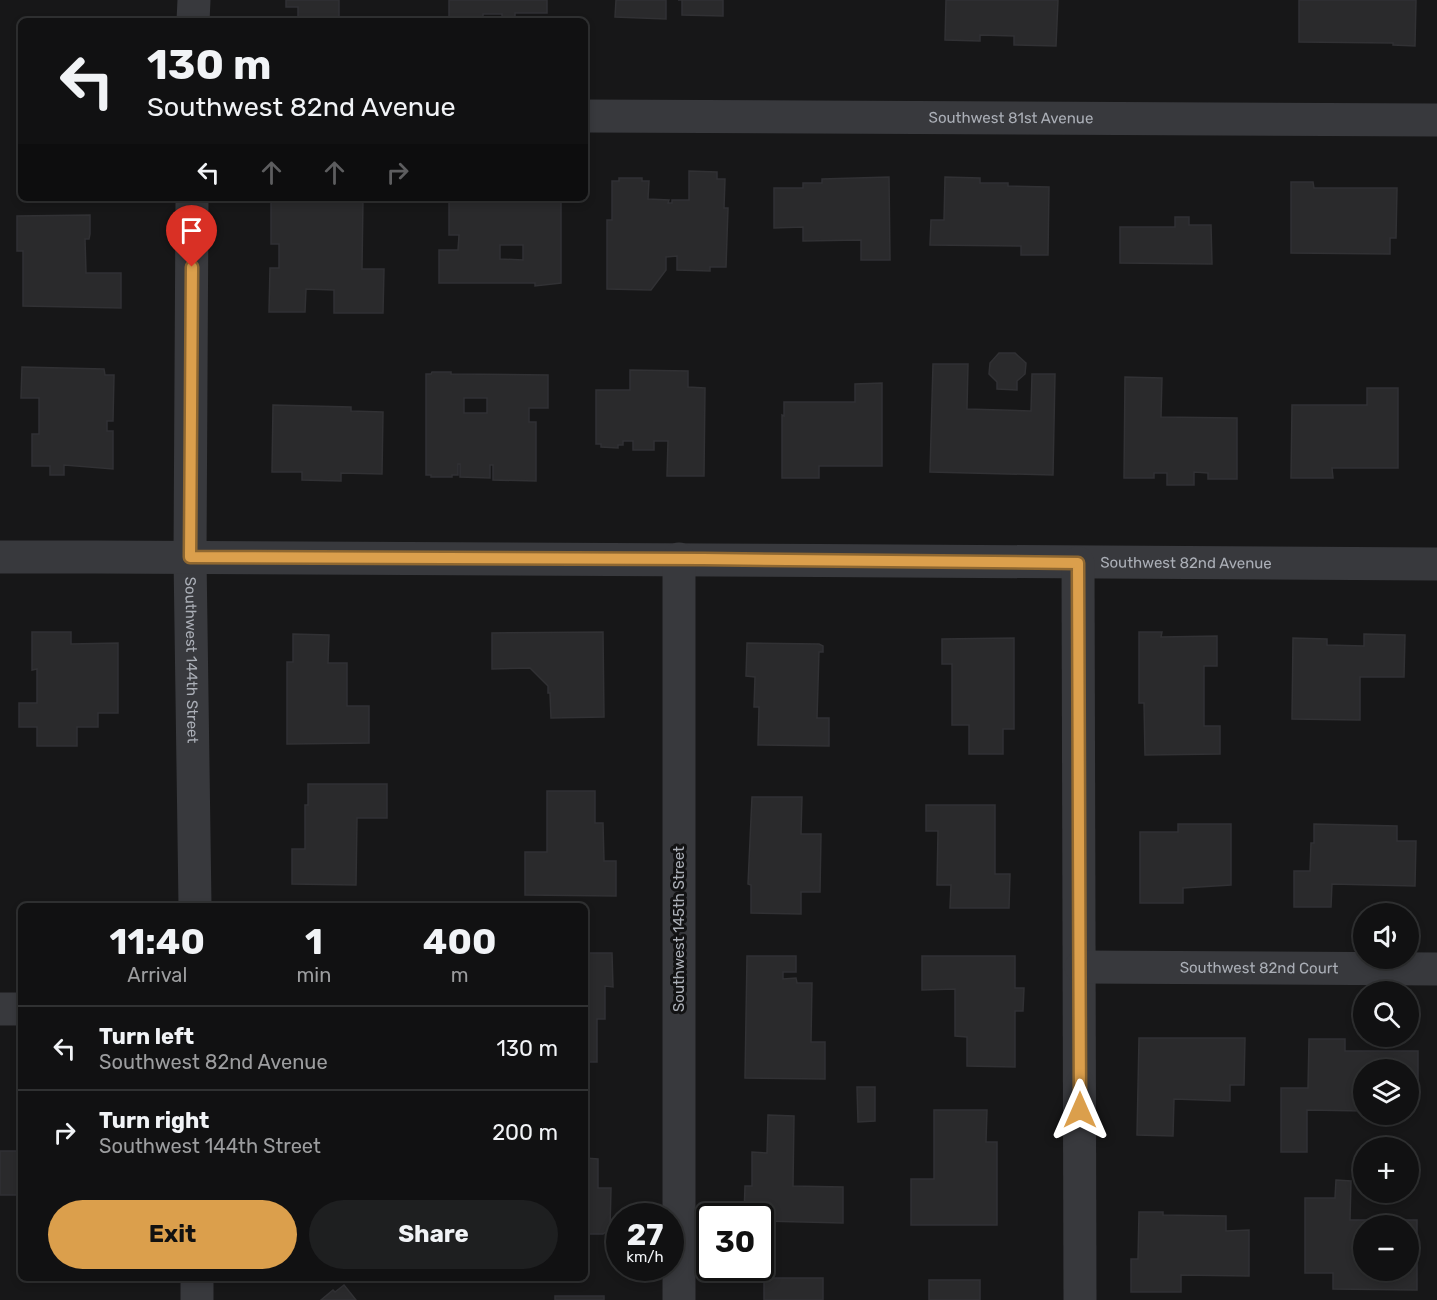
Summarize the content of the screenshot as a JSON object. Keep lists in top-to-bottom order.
{
  "streets": {
    "street": [
      "Southwest 81st Avenue",
      "Southwest 82nd Avenue",
      "Southwest 144th Street",
      "Southwest 145th Street",
      "Southwest 82nd Court"
    ]
  },
  "crossings": [
    ["Southwest 82nd Avenue", "Southwest 144th Street"],
    ["Southwest 82nd Avenue", "Southwest 145th Street"]
  ],
  "page": {
    "turn": ["130 m", "Southwest 82nd Avenue"],
    "map_buttons": ["+", "−"],
    "eta": [
      "11:40",
      "Arrival",
      "1",
      "min",
      "400",
      "m"
    ],
    "list": [
      {
        "name": "Turn left",
        "note": "Southwest 82nd Avenue",
        "value": "130 m"
      },
      {
        "name": "Turn right",
        "note": "Southwest 144th Street",
        "value": "200 m"
      }
    ],
    "buttons": ["Exit", "Share"],
    "speed": "27 km/h",
    "limit": "30"
  }
}
